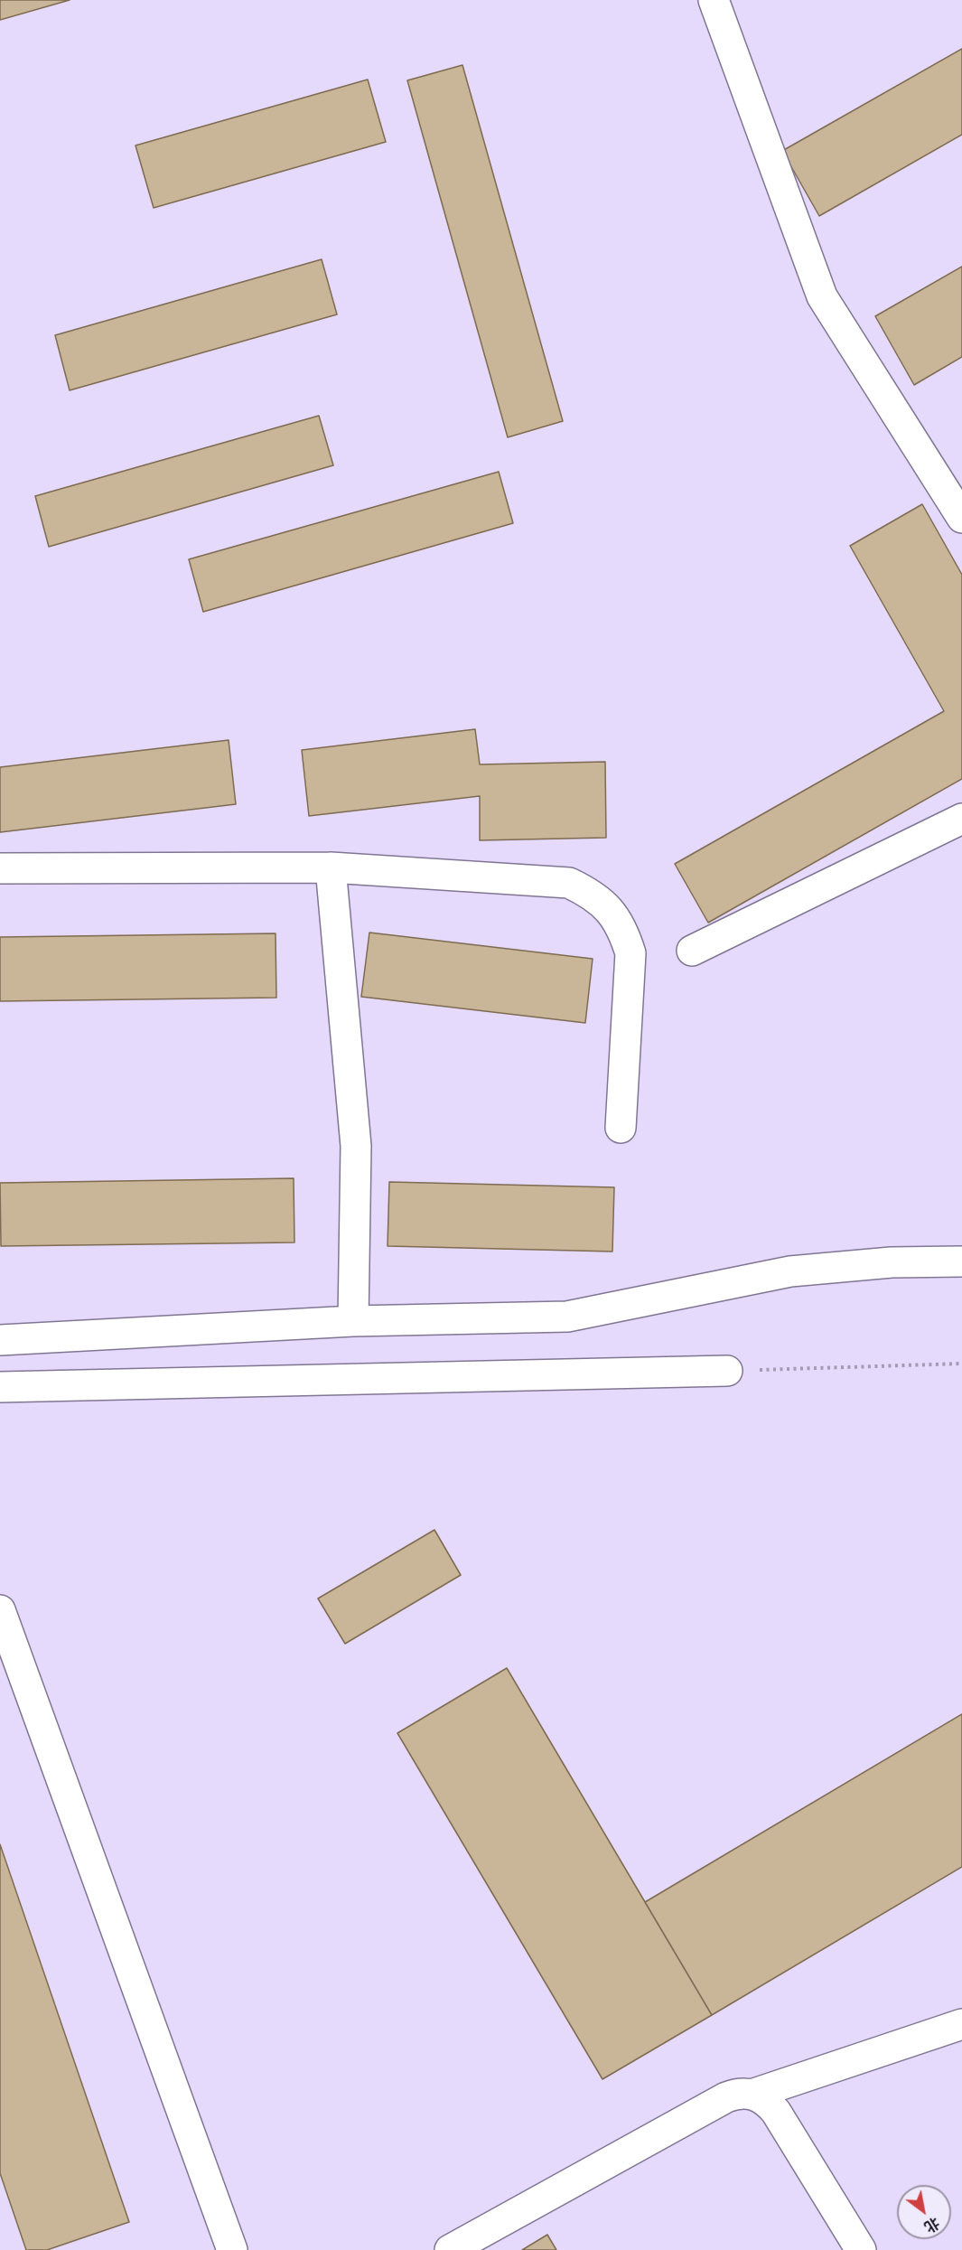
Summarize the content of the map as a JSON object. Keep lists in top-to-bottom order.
{
  "north": "bottom right"
}
